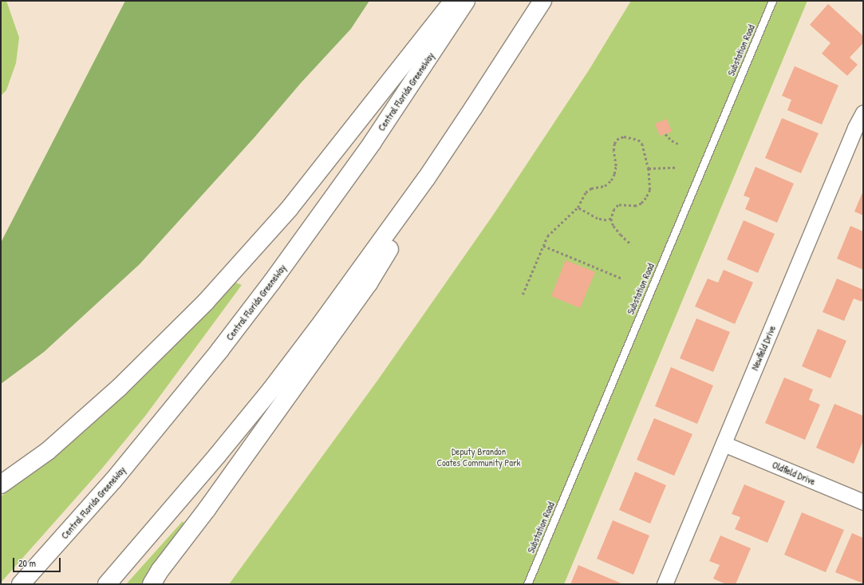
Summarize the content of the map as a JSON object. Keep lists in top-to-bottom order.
{
  "streets": {
    "highway": ["Central Florida GreeneWay"],
    "street": ["Newfield Drive", "Oldfield Drive"],
    "lane": ["Substation Road"]
  },
  "crossings": [
    ["Newfield Drive", "Oldfield Drive"]
  ],
  "parks": ["Deputy Brandon Coates Community Park"],
  "scale_bar": "20 m"
}
